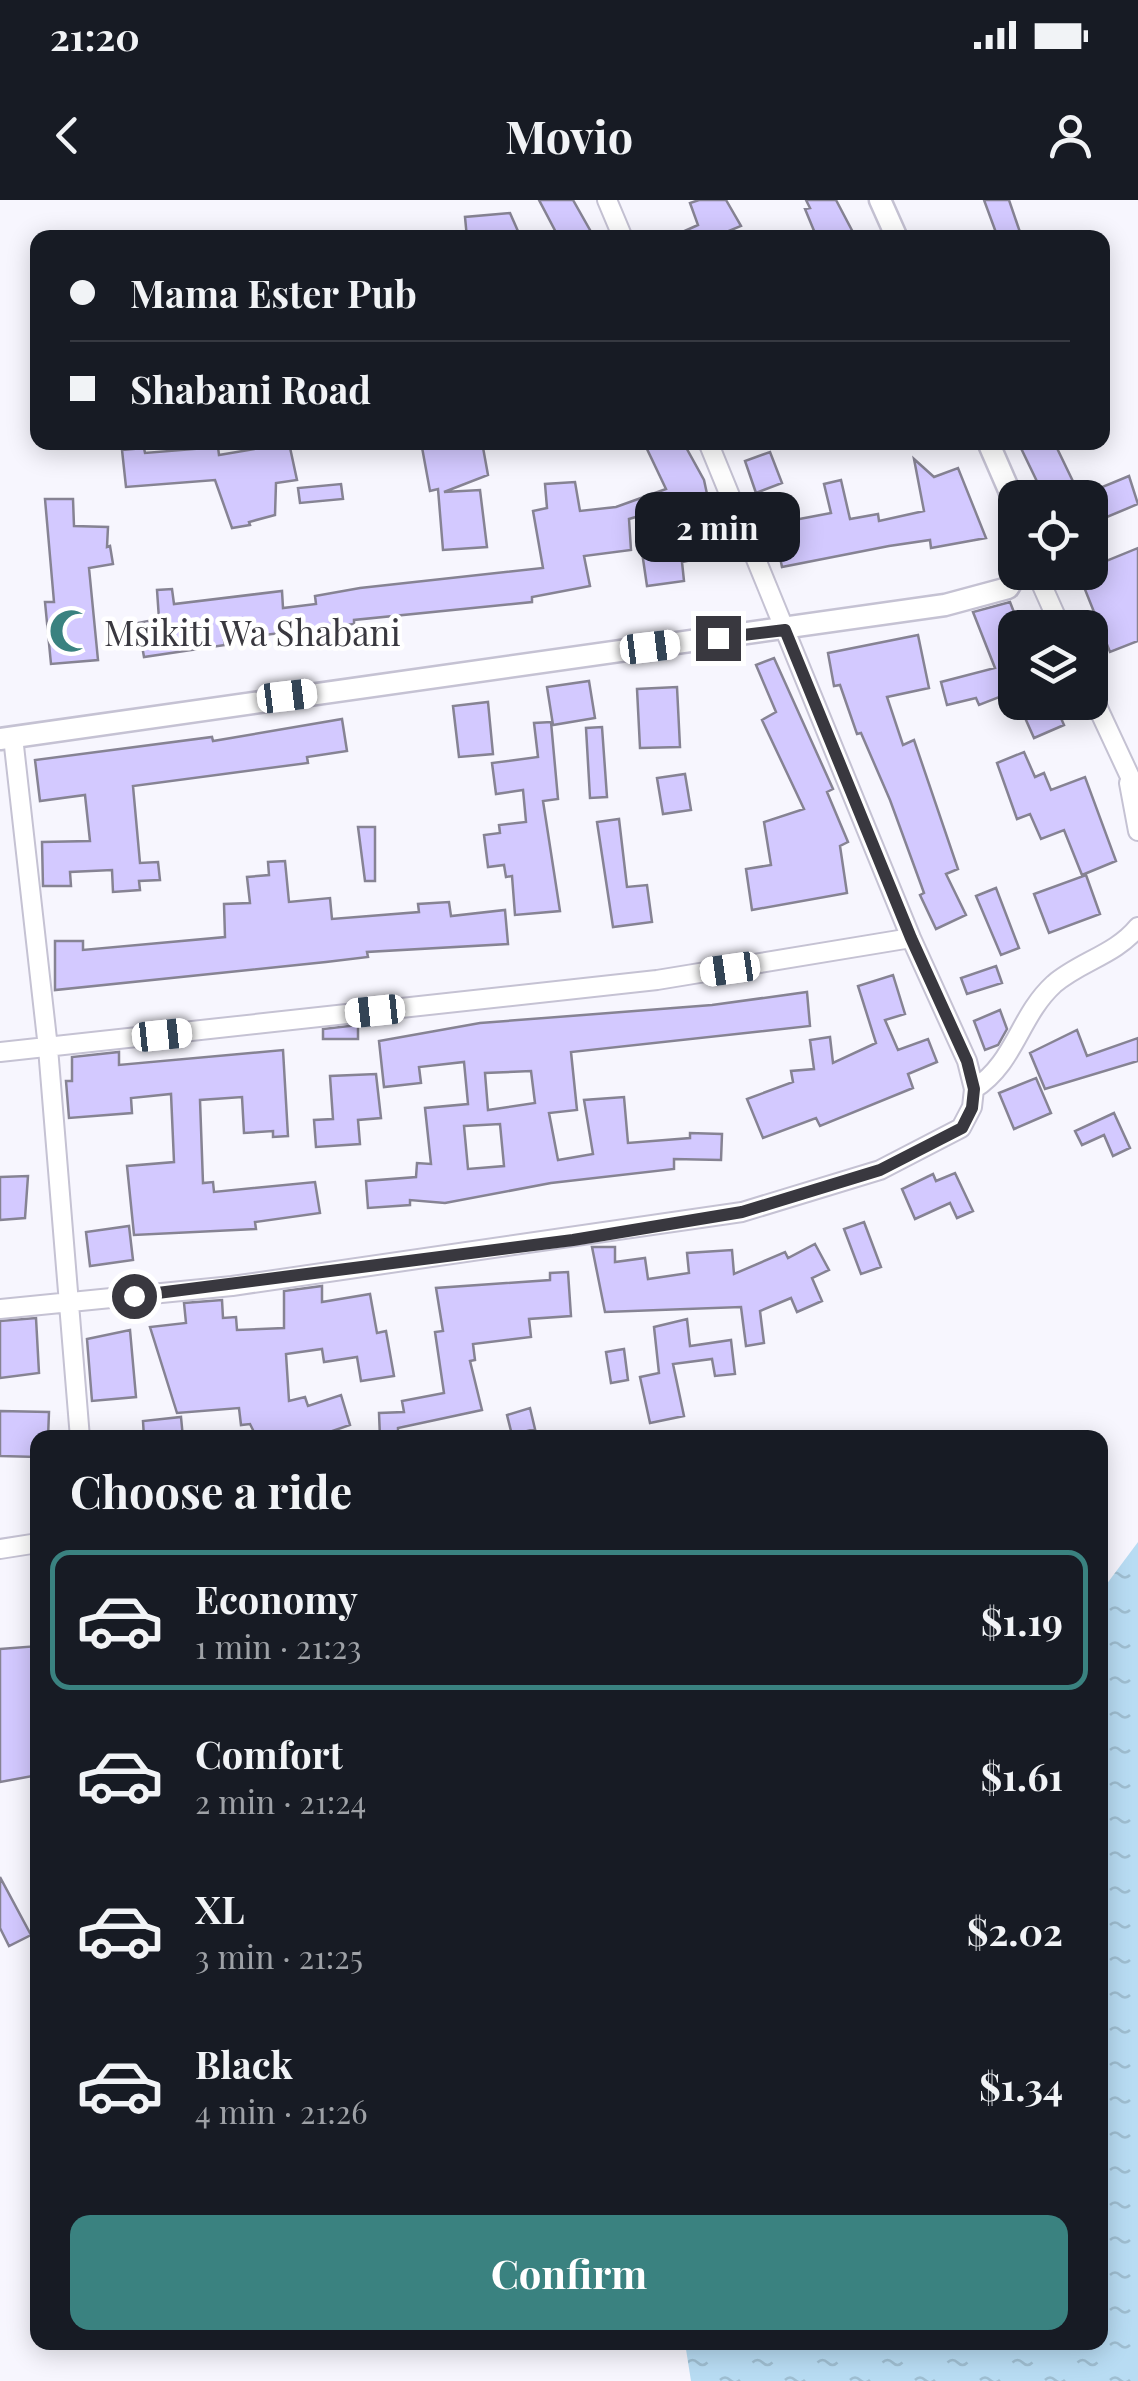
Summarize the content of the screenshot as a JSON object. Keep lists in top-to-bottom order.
{
  "places": {
    "mosque": ["Msikiti Wa Shabani"]
  },
  "page": {
    "status": "21:20",
    "header": "Movio",
    "banner": ["Mama Ester Pub", "Shabani Road"],
    "bubble": "2 min",
    "heading": "Choose a ride",
    "list": [
      {
        "name": "Economy",
        "note": "1 min · 21:23",
        "value": "$1.19"
      },
      {
        "name": "Comfort",
        "note": "2 min · 21:24",
        "value": "$1.61"
      },
      {
        "name": "XL",
        "note": "3 min · 21:25",
        "value": "$2.02"
      },
      {
        "name": "Black",
        "note": "4 min · 21:26",
        "value": "$1.34"
      }
    ],
    "buttons": "Confirm"
  }
}
